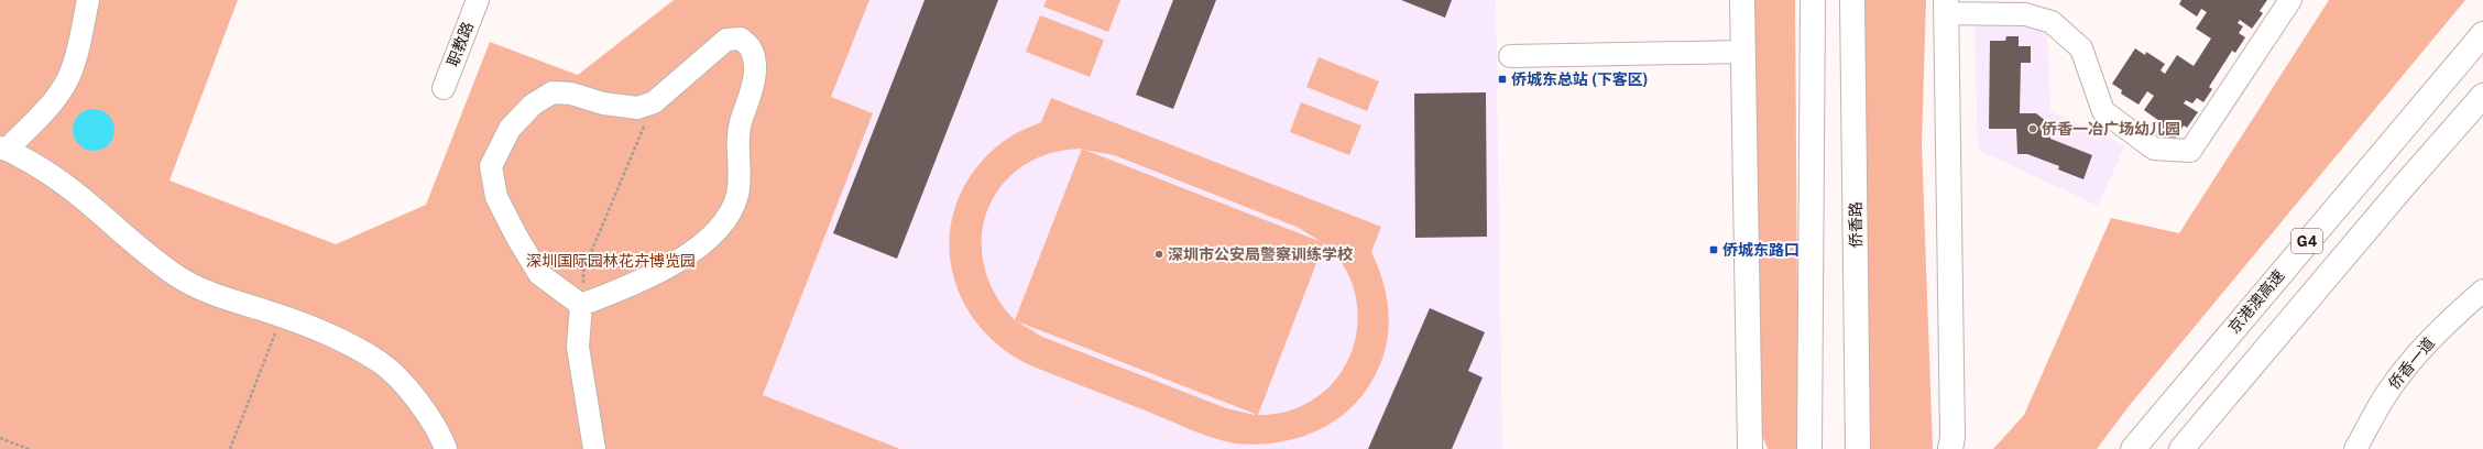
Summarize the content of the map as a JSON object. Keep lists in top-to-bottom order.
{
  "streets": {
    "main road": ["侨香路", "G4", "京港澳高速"],
    "street": ["职教路", "侨香一道"]
  },
  "parks": ["深圳国际园林花卉博览园"],
  "places": {
    "transit": ["侨城东总站 (下客区)", "侨城东路口"],
    "other": ["侨香一冶广场幼儿园", "深圳市公安局警察训练学校"]
  }
}
